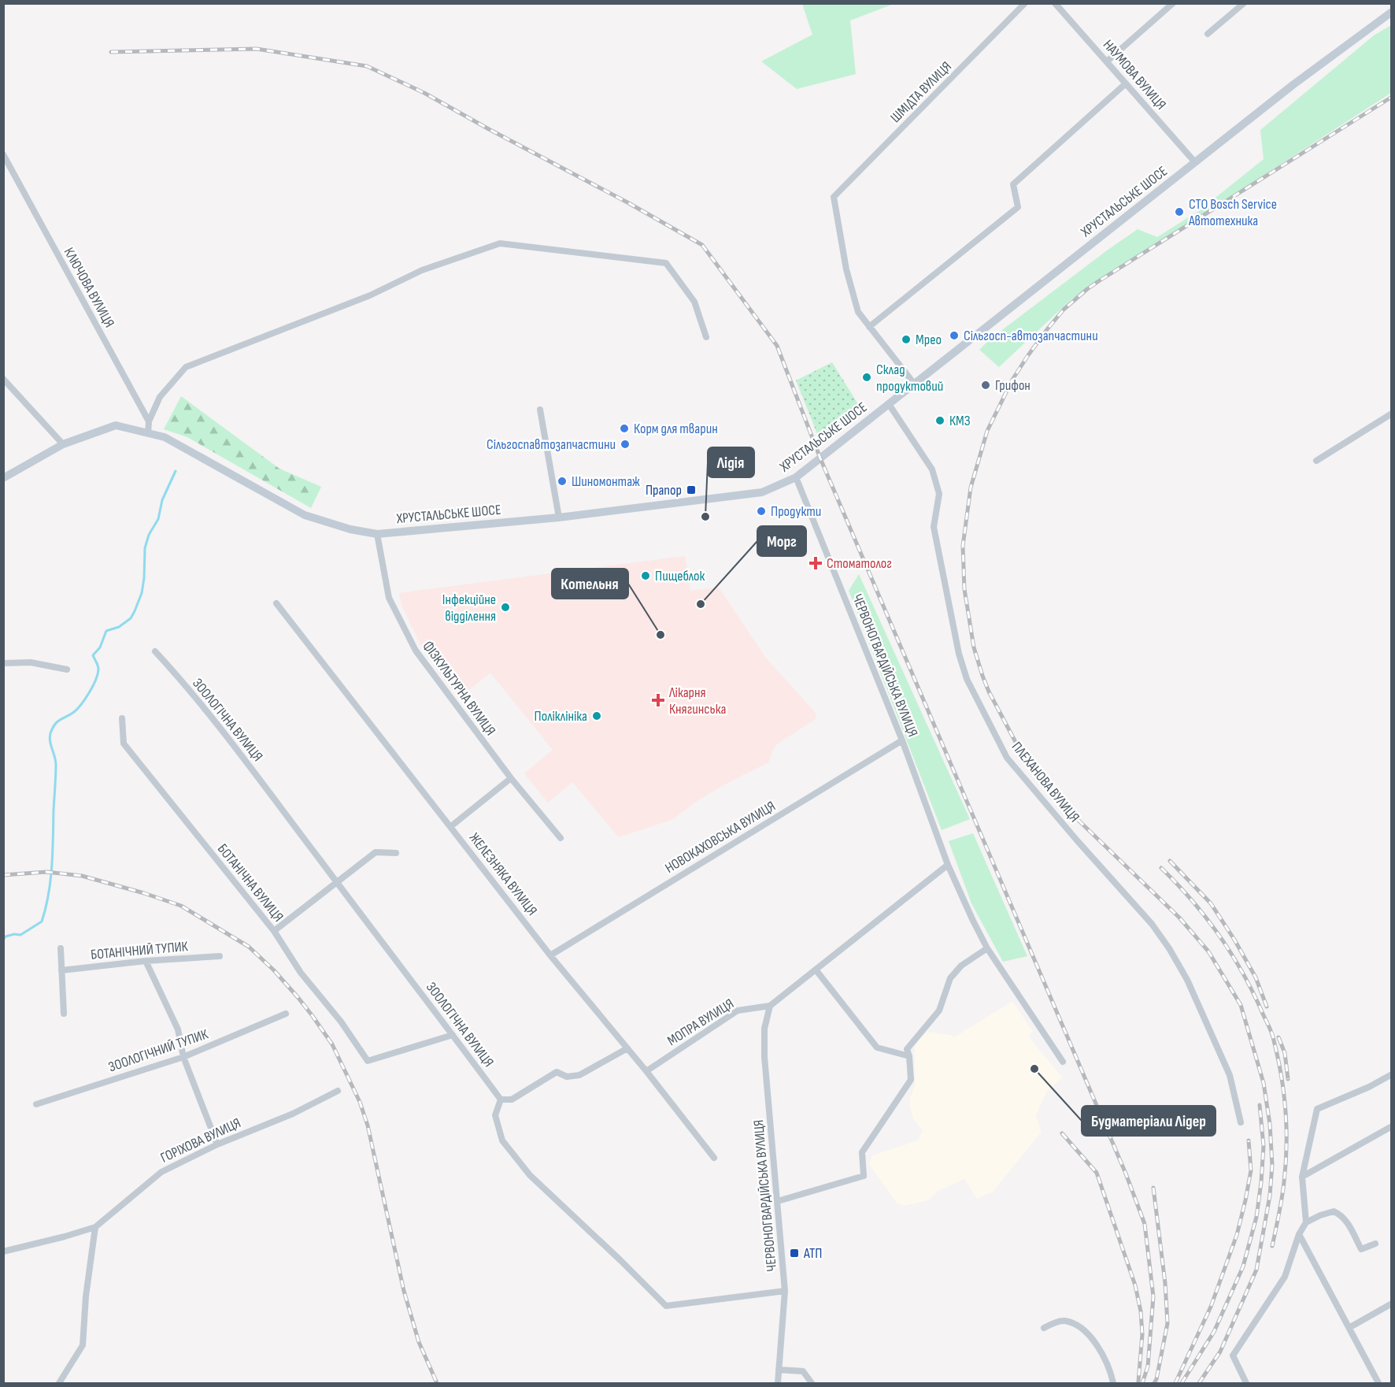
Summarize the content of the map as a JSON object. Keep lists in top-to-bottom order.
{
  "streets": {
    "street": [
      "НАУМОВА ВУЛИЦЯ",
      "ШМІДТА ВУЛИЦЯ",
      "ХРУСТАЛЬСЬКЕ ШОСЕ",
      "КЛЮЧОВА ВУЛИЦЯ",
      "ЧЕРВОНОГВАРДІЙСЬКА ВУЛИЦЯ",
      "ФІЗКУЛЬТУРНА ВУЛИЦЯ",
      "ЗООЛОГІЧНА ВУЛИЦЯ",
      "ПЛЕХАНОВА ВУЛИЦЯ",
      "НОВОКАХОВСЬКА ВУЛИЦЯ",
      "ЖЕЛЕЗНЯКА ВУЛИЦЯ",
      "БОТАНІЧНА ВУЛИЦЯ",
      "БОТАНІЧНИЙ ТУПИК",
      "МОПРА ВУЛИЦЯ",
      "ЗООЛОГІЧНИЙ ТУПИК",
      "ГОРІХОВА ВУЛИЦЯ"
    ]
  },
  "crossings": [
    ["НАУМОВА ВУЛИЦЯ", "ХРУСТАЛЬСЬКЕ ШОСЕ"],
    ["ХРУСТАЛЬСЬКЕ ШОСЕ", "ЧЕРВОНОГВАРДІЙСЬКА ВУЛИЦЯ"],
    ["ХРУСТАЛЬСЬКЕ ШОСЕ", "ФІЗКУЛЬТУРНА ВУЛИЦЯ"],
    ["ХРУСТАЛЬСЬКЕ ШОСЕ", "ПЛЕХАНОВА ВУЛИЦЯ"],
    ["ЧЕРВОНОГВАРДІЙСЬКА ВУЛИЦЯ", "НОВОКАХОВСЬКА ВУЛИЦЯ"],
    ["ЧЕРВОНОГВАРДІЙСЬКА ВУЛИЦЯ", "МОПРА ВУЛИЦЯ"],
    ["ЗООЛОГІЧНА ВУЛИЦЯ", "БОТАНІЧНА ВУЛИЦЯ"],
    ["НОВОКАХОВСЬКА ВУЛИЦЯ", "ЖЕЛЕЗНЯКА ВУЛИЦЯ"],
    ["ЖЕЛЕЗНЯКА ВУЛИЦЯ", "МОПРА ВУЛИЦЯ"]
  ],
  "places": {
    "other": [
      "СТО Bosch Service Автотехника",
      "Сільгосп-автозапчастини",
      "Мрео",
      "Склад продуктовий",
      "Грифон",
      "КМЗ",
      "Корм для тварин",
      "Сільгоспавтозапчастини",
      "Шиномонтаж",
      "Продукти",
      "Лідія",
      "Пищеблок",
      "Морг",
      "Інфекційне відділення",
      "Котельня",
      "Поліклініка",
      "Будматеріали Лідер"
    ],
    "transit": ["Прапор", "АТП"],
    "health": ["Стоматолог", "Лікарня Княгинська"]
  }
}
